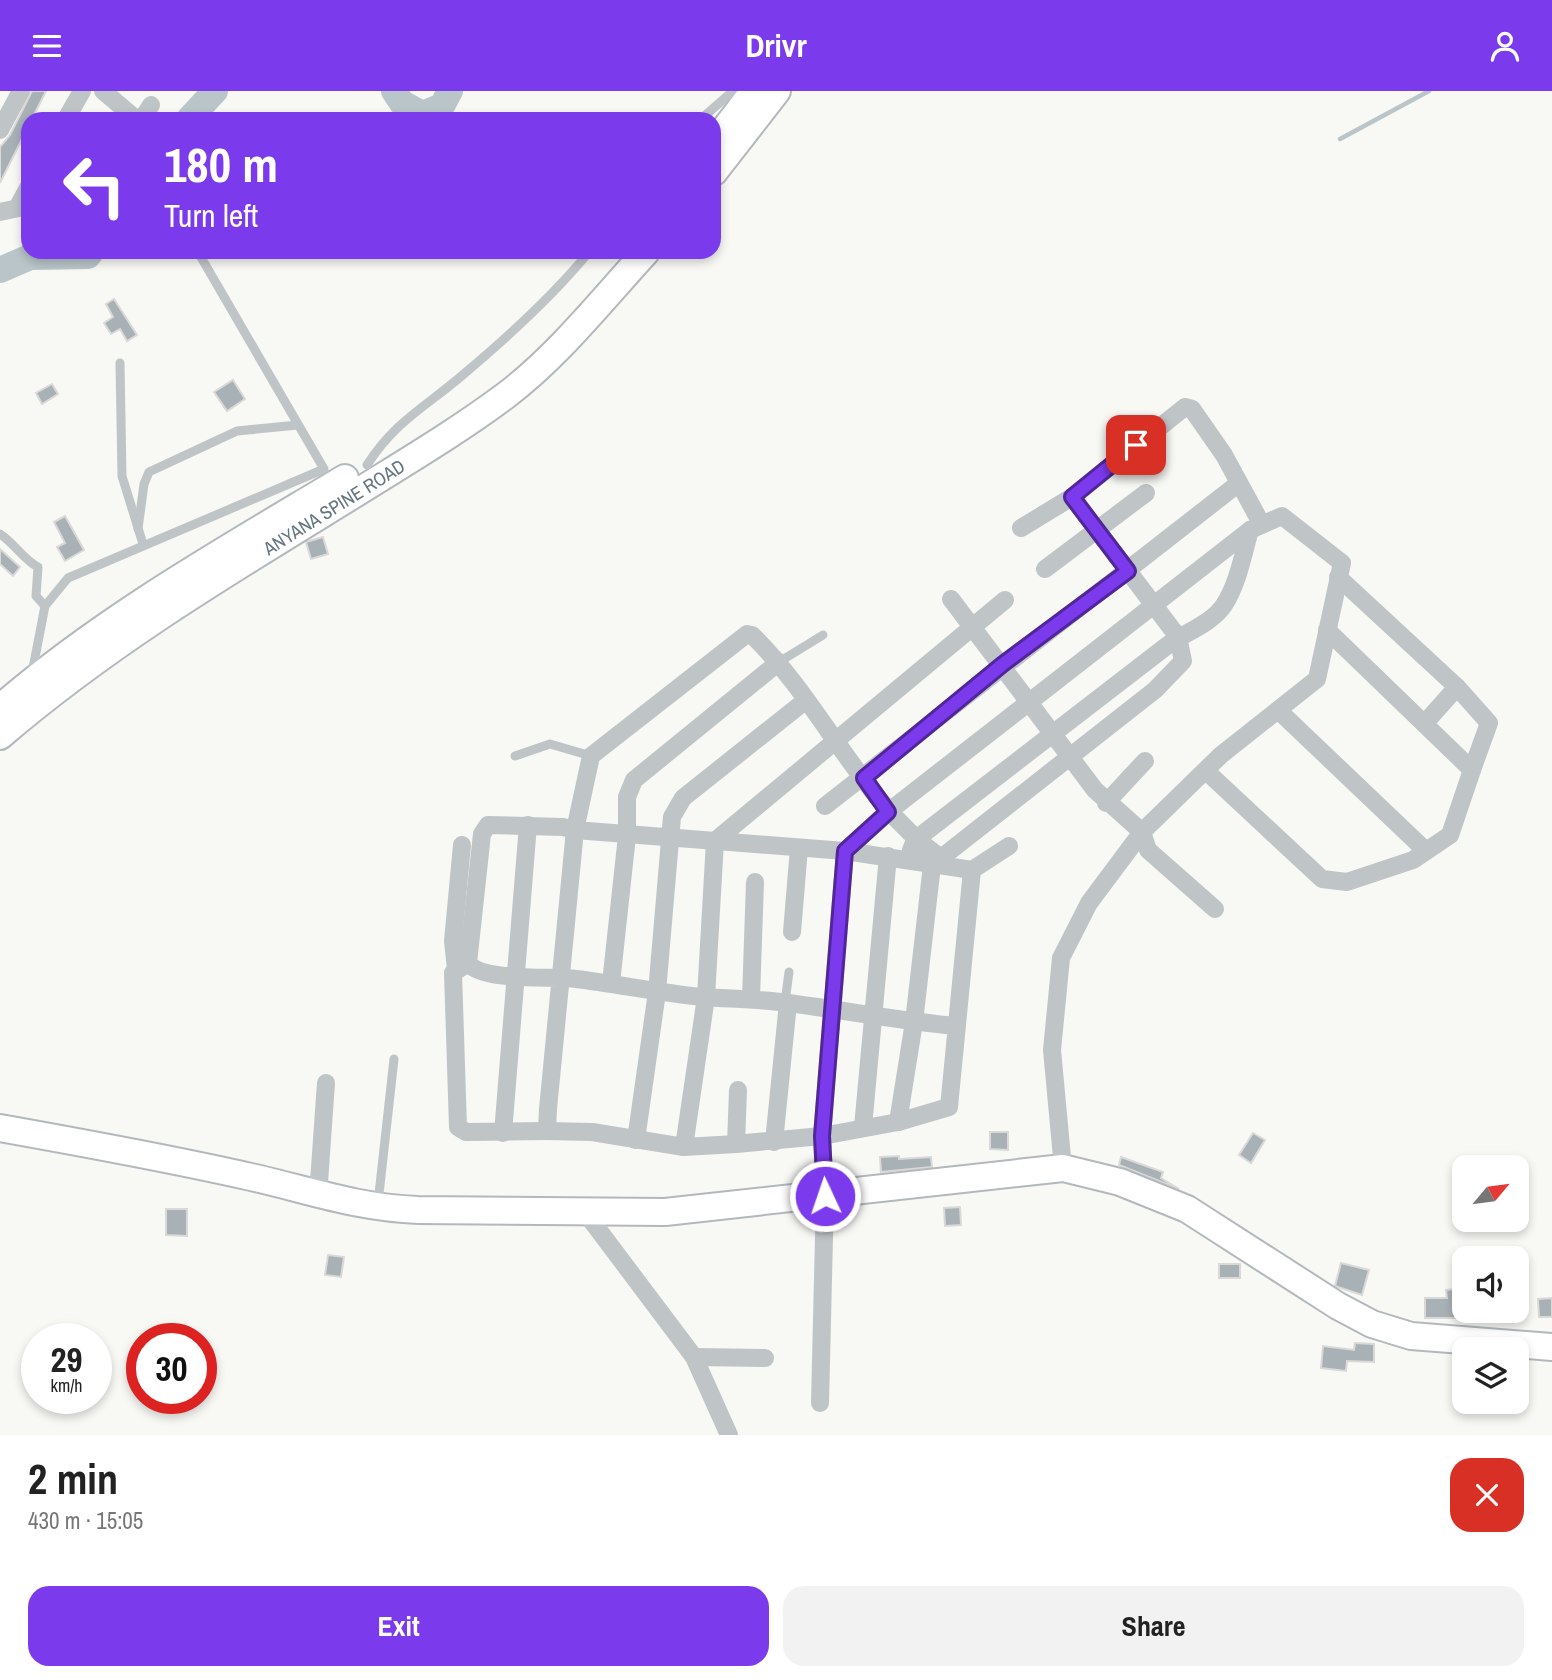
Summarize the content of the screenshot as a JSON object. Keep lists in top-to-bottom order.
{
  "streets": {
    "main road": ["ANYANA SPINE ROAD"]
  },
  "north": "top right",
  "page": {
    "header": "Drivr",
    "turn": ["180 m", "Turn left"],
    "speed": "29 km/h",
    "limit": "30",
    "heading": ["2 min", "430 m · 15:05"],
    "buttons": ["Exit", "Share"]
  }
}
